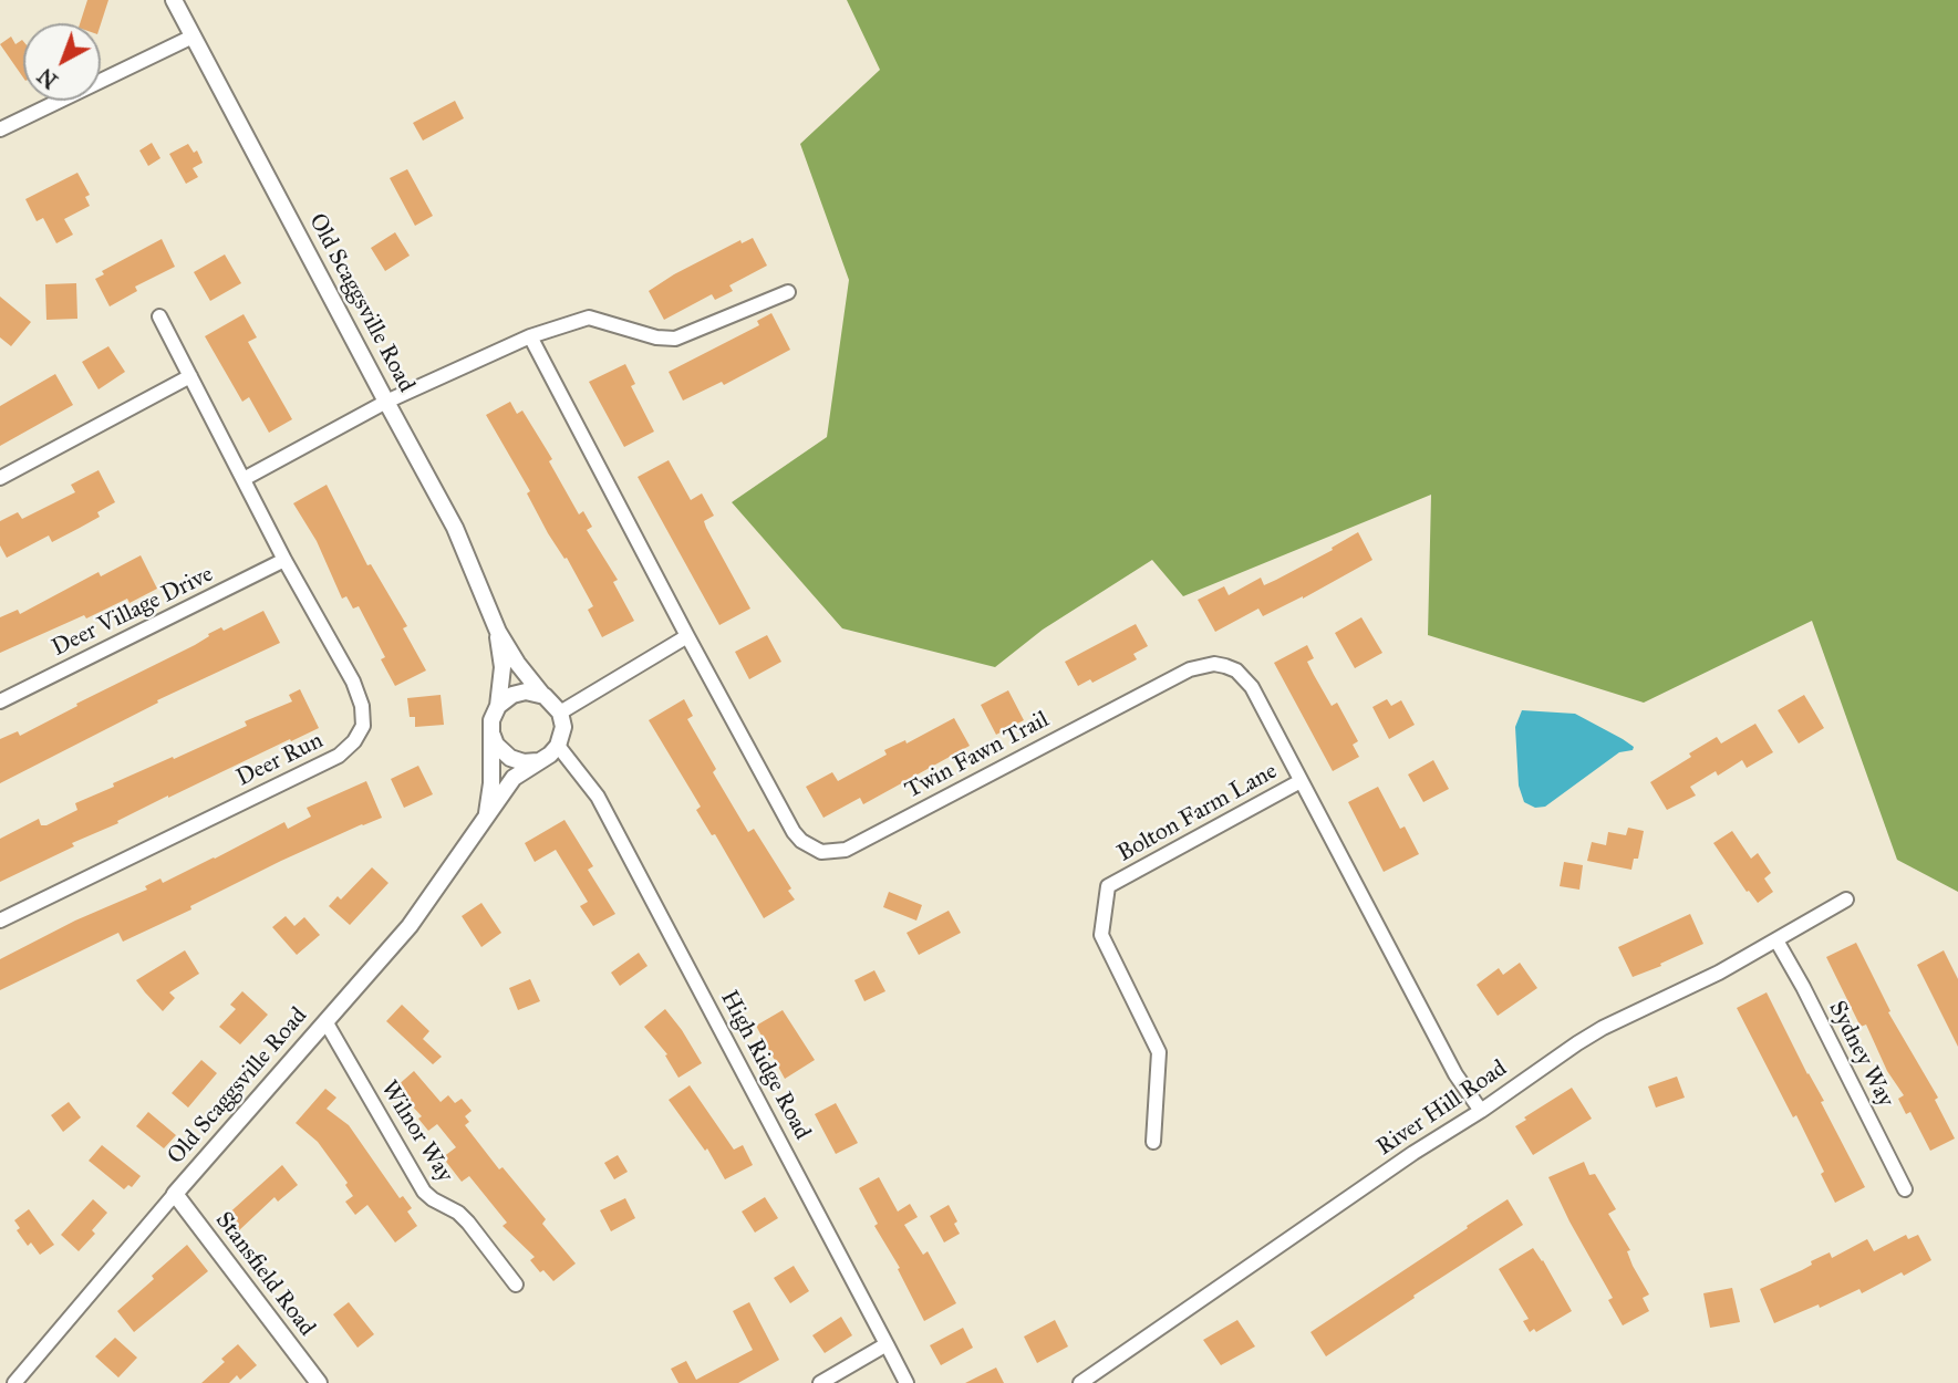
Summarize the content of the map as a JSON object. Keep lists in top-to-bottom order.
{
  "streets": {
    "street": [
      "Old Scaggsville Road",
      "Deer Village Drive",
      "Twin Fawn Trail",
      "Deer Run",
      "Bolton Farm Lane",
      "Sydney Way",
      "High Ridge Road",
      "River Hill Road",
      "Wilnor Way",
      "Stansfield Road"
    ]
  },
  "crossings": [
    ["Old Scaggsville Road", "High Ridge Road"],
    ["Old Scaggsville Road", "Wilnor Way"],
    ["Old Scaggsville Road", "Stansfield Road"],
    ["Deer Village Drive", "Deer Run"],
    ["Twin Fawn Trail", "Bolton Farm Lane"],
    ["Twin Fawn Trail", "River Hill Road"],
    ["Sydney Way", "River Hill Road"]
  ],
  "north": "bottom left"
}
